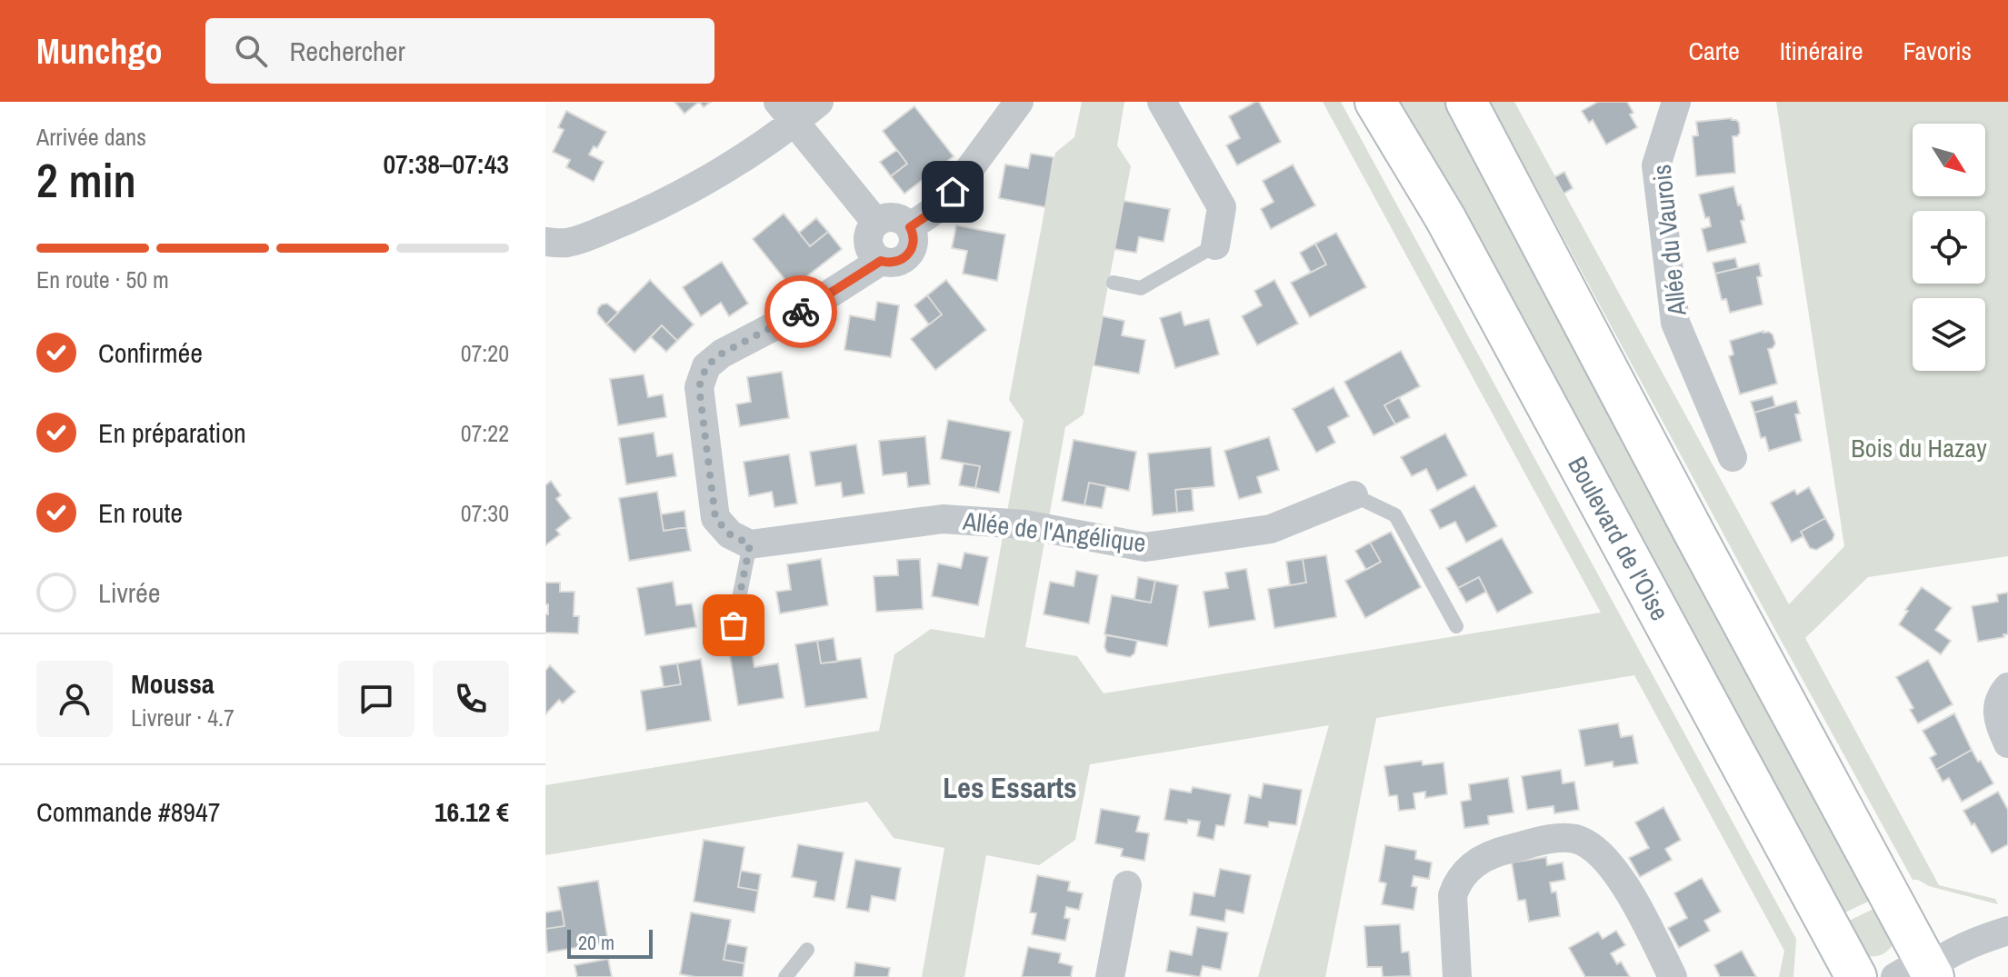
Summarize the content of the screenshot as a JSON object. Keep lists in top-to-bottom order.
{
  "streets": {
    "main road": ["Boulevard de l'Oise"],
    "street": ["Allée du Vaurois", "Allée de l'Angélique"]
  },
  "districts": ["Les Essarts"],
  "parks": ["Bois du Hazay"],
  "scale_bar": "20 m",
  "north": "bottom right",
  "page": {
    "header": "Munchgo",
    "search": "Rechercher",
    "nav": ["Carte", "Itinéraire", "Favoris"],
    "heading": ["2 min", "Arrivée dans", "07:38–07:43"],
    "panel": [
      "Moussa",
      "Livreur · 4.7",
      "Commande #8947",
      "16.12 €"
    ],
    "bar": "En route · 50 m",
    "list": [
      ["Confirmée", "07:20"],
      ["En préparation", "07:22"],
      ["En route", "07:30"],
      "Livrée"
    ],
    "scale": "20 m"
  }
}
